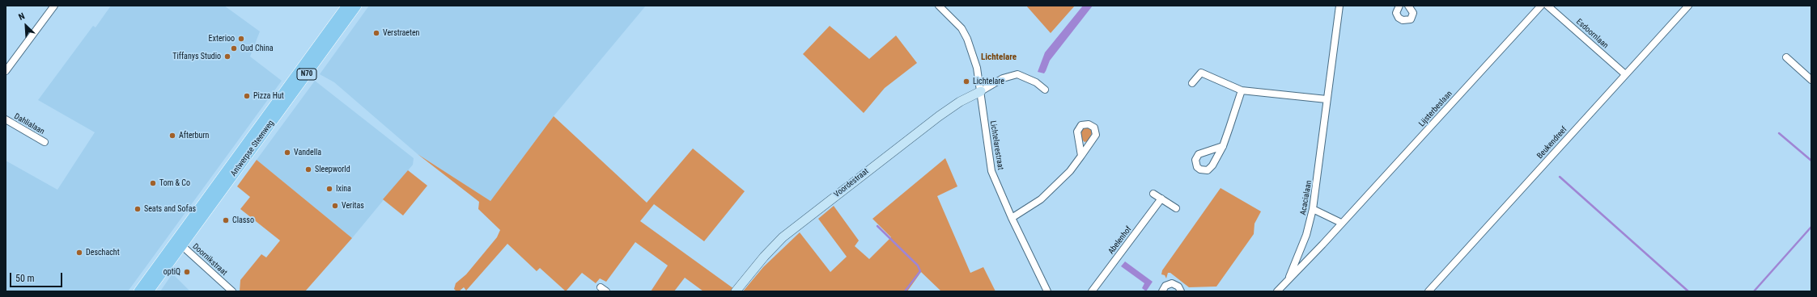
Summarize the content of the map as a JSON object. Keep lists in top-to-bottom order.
{
  "streets": {
    "main road": ["N70", "Antwerpse Steenweg"],
    "street": [
      "Esdoornlaan",
      "Lijsterbeslaan",
      "Dahlialaan",
      "Beukendreef",
      "Lichtelarestraat",
      "Voordestraat",
      "Acacialaan",
      "Abelenhof",
      "Doornikstraat"
    ]
  },
  "crossings": [
    ["Esdoornlaan", "Beukendreef"],
    ["Lijsterbeslaan", "Acacialaan"],
    ["Lichtelarestraat", "Voordestraat"],
    ["Antwerpse Steenweg", "Doornikstraat"]
  ],
  "districts": ["Lichtelare"],
  "places": [
    "Verstraeten",
    "Exterioo",
    "Oud China",
    "Tiffanys Studio",
    "Lichtelare",
    "Pizza Hut",
    "Afterburn",
    "Vandella",
    "Sleepworld",
    "Tom & Co",
    "Ixina",
    "Veritas",
    "Seats and Sofas",
    "Classo",
    "Deschacht",
    "optiQ"
  ],
  "scale_bar": "50 m",
  "north": "top left"
}
